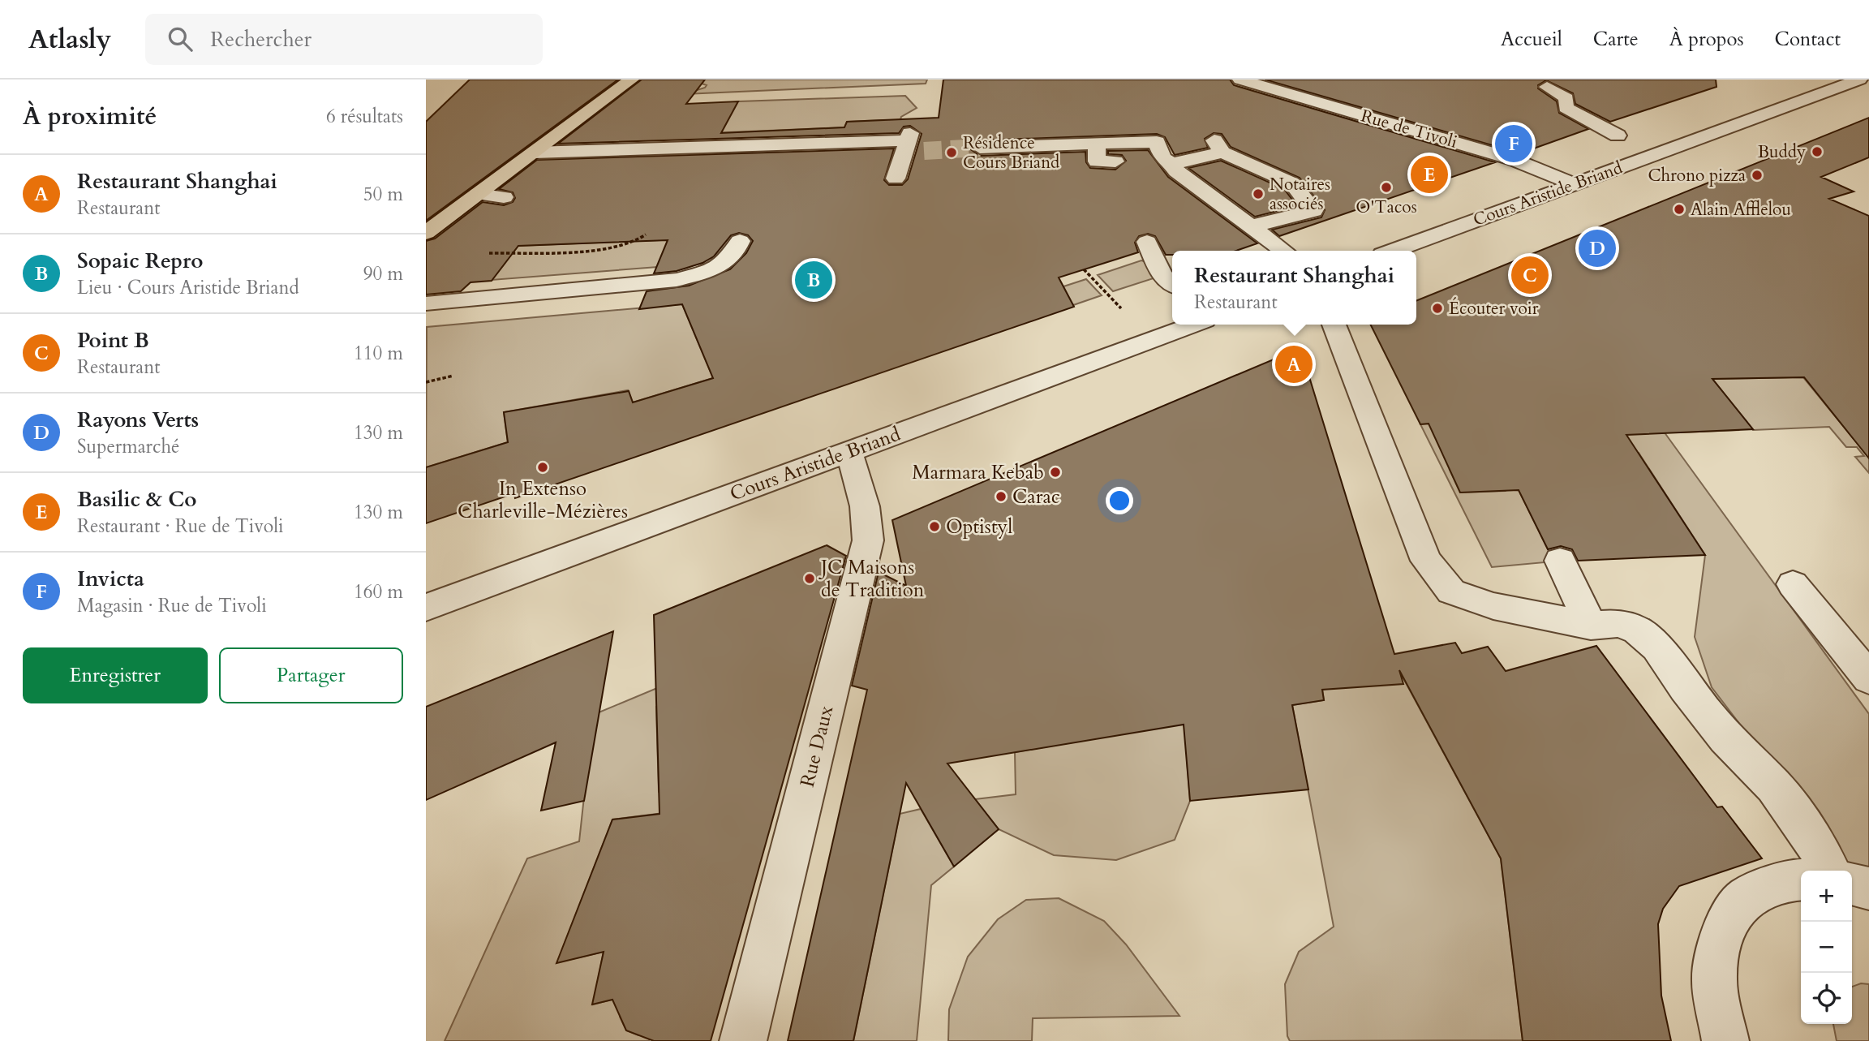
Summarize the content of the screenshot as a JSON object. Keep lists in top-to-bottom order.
{
  "streets": {
    "street": ["Rue de Tivoli", "Cours Aristide Briand", "Rue Daux"]
  },
  "crossings": [
    ["Rue de Tivoli", "Cours Aristide Briand"],
    ["Cours Aristide Briand", "Rue Daux"]
  ],
  "places": [
    "Buddy",
    "Résidence Cours Briand",
    "Chrono pizza",
    "O'Tacos",
    "Notaires associés",
    "Alain Afflelou",
    "Écouter voir",
    "In Extenso Charleville-Mézières",
    "Marmara Kebab",
    "Carac",
    "Optistyl",
    "JC Maisons de Tradition"
  ],
  "page": {
    "header": "Atlasly",
    "search": "Rechercher",
    "nav": [
      "Accueil",
      "Carte",
      "À propos",
      "Contact"
    ],
    "heading": ["À proximité", "6 résultats"],
    "pins": [
      "F",
      "E",
      "D",
      "C",
      "B",
      "A"
    ],
    "list": [
      {
        "mark": "A",
        "name": "Restaurant Shanghai",
        "note": "Restaurant",
        "value": "50 m"
      },
      {
        "mark": "B",
        "name": "Sopaic Repro",
        "note": "Lieu · Cours Aristide Briand",
        "value": "90 m"
      },
      {
        "mark": "C",
        "name": "Point B",
        "note": "Restaurant",
        "value": "110 m"
      },
      {
        "mark": "D",
        "name": "Rayons Verts",
        "note": "Supermarché",
        "value": "130 m"
      },
      {
        "mark": "E",
        "name": "Basilic & Co",
        "note": "Restaurant · Rue de Tivoli",
        "value": "130 m"
      },
      {
        "mark": "F",
        "name": "Invicta",
        "note": "Magasin · Rue de Tivoli",
        "value": "160 m"
      }
    ],
    "popup": ["Restaurant Shanghai", "Restaurant"],
    "buttons": ["Enregistrer", "Partager"],
    "map_buttons": ["+", "−"]
  }
}
